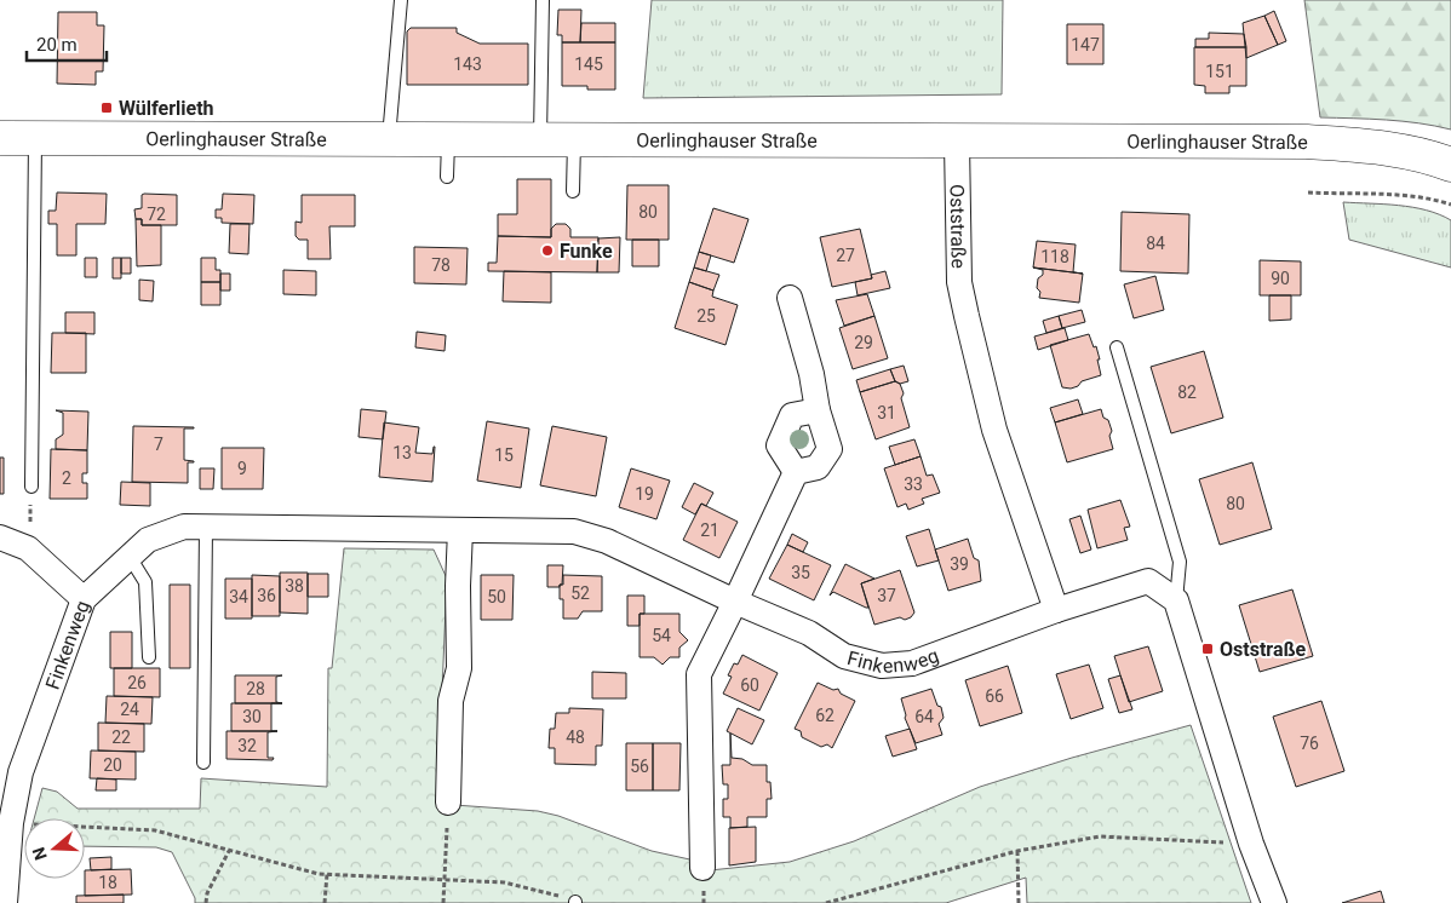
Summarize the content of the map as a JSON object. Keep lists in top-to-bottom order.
{
  "streets": {
    "main road": ["Oerlinghauser Straße"],
    "street": ["Oststraße", "Finkenweg"]
  },
  "crossings": [
    ["Oerlinghauser Straße", "Oststraße"],
    ["Oststraße", "Finkenweg"]
  ],
  "places": {
    "transit": ["Wülferlieth", "Oststraße"],
    "other": ["Funke"]
  },
  "house_numbers": [
    "147",
    "143",
    "145",
    "151",
    "80",
    "72",
    "84",
    "27",
    "118",
    "78",
    "90",
    "25",
    "29",
    "82",
    "31",
    "7",
    "13",
    "15",
    "9",
    "2",
    "33",
    "19",
    "80",
    "21",
    "39",
    "35",
    "38",
    "52",
    "36",
    "37",
    "34",
    "50",
    "54",
    "26",
    "60",
    "28",
    "66",
    "24",
    "62",
    "30",
    "64",
    "22",
    "48",
    "76",
    "32",
    "20",
    "56",
    "18"
  ],
  "scale_bar": "20 m",
  "north": "left"
}
